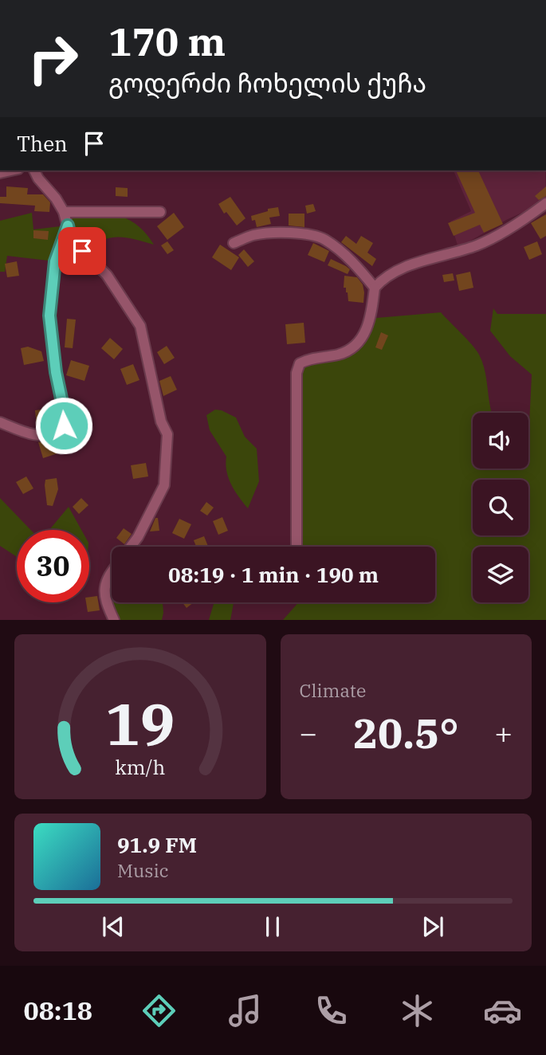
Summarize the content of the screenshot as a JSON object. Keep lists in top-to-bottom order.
{
  "page": {
    "turn": ["170 m", "გოდერძი ჩოხელის ქუჩა"],
    "then": "Then",
    "limit": "30",
    "trip": "08:19 · 1 min · 190 m",
    "tile": "Climate",
    "heat": ["−", "20.5°", "+"],
    "song": ["91.9 FM", "Music"],
    "tabs": "08:18",
    "gauge": ["19", "km/h"]
  }
}
